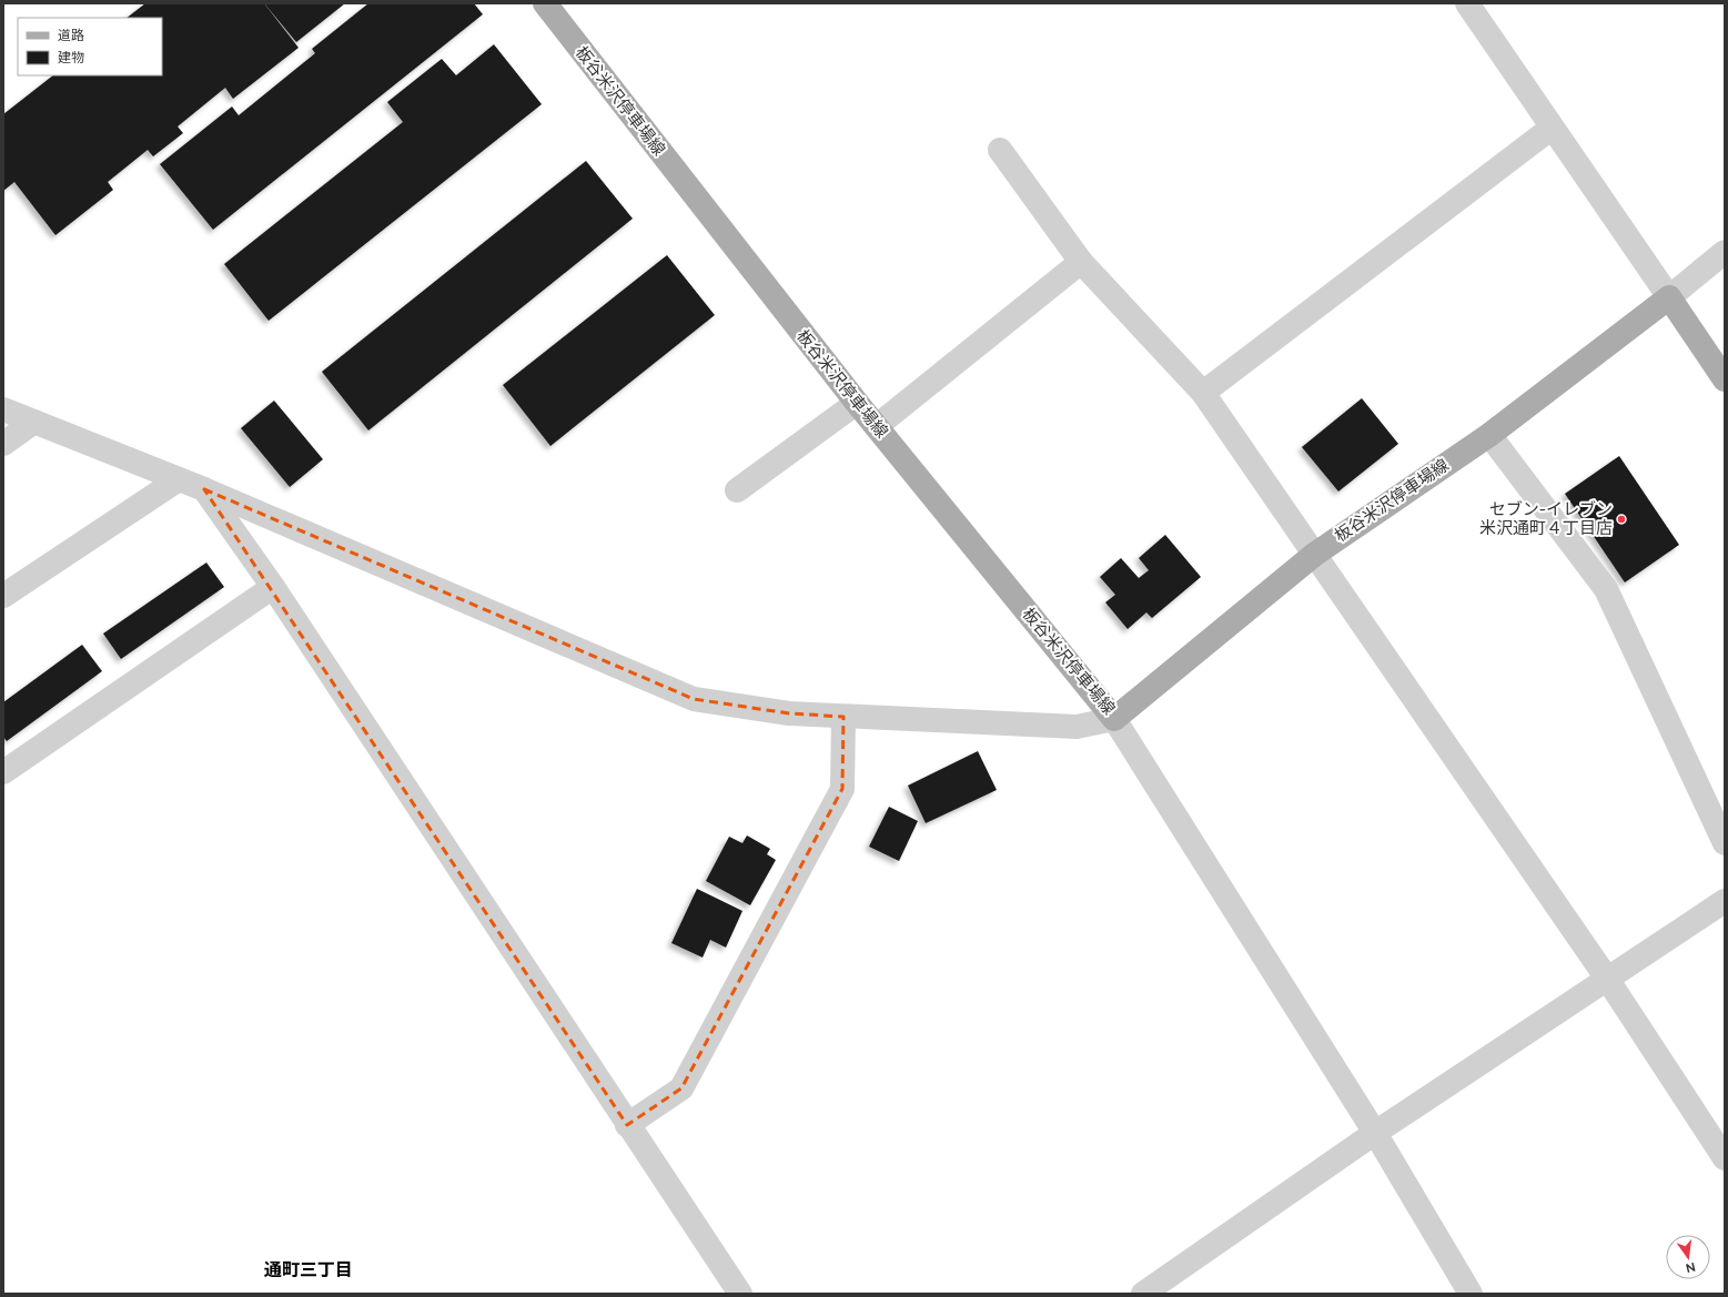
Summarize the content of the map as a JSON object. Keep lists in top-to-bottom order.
{
  "streets": {
    "main road": ["板谷米沢停車場線"]
  },
  "districts": ["通町三丁目"],
  "places": ["セブン-イレブン 米沢通町４丁目店"],
  "legend": ["道路", "建物"],
  "north": "bottom"
}
